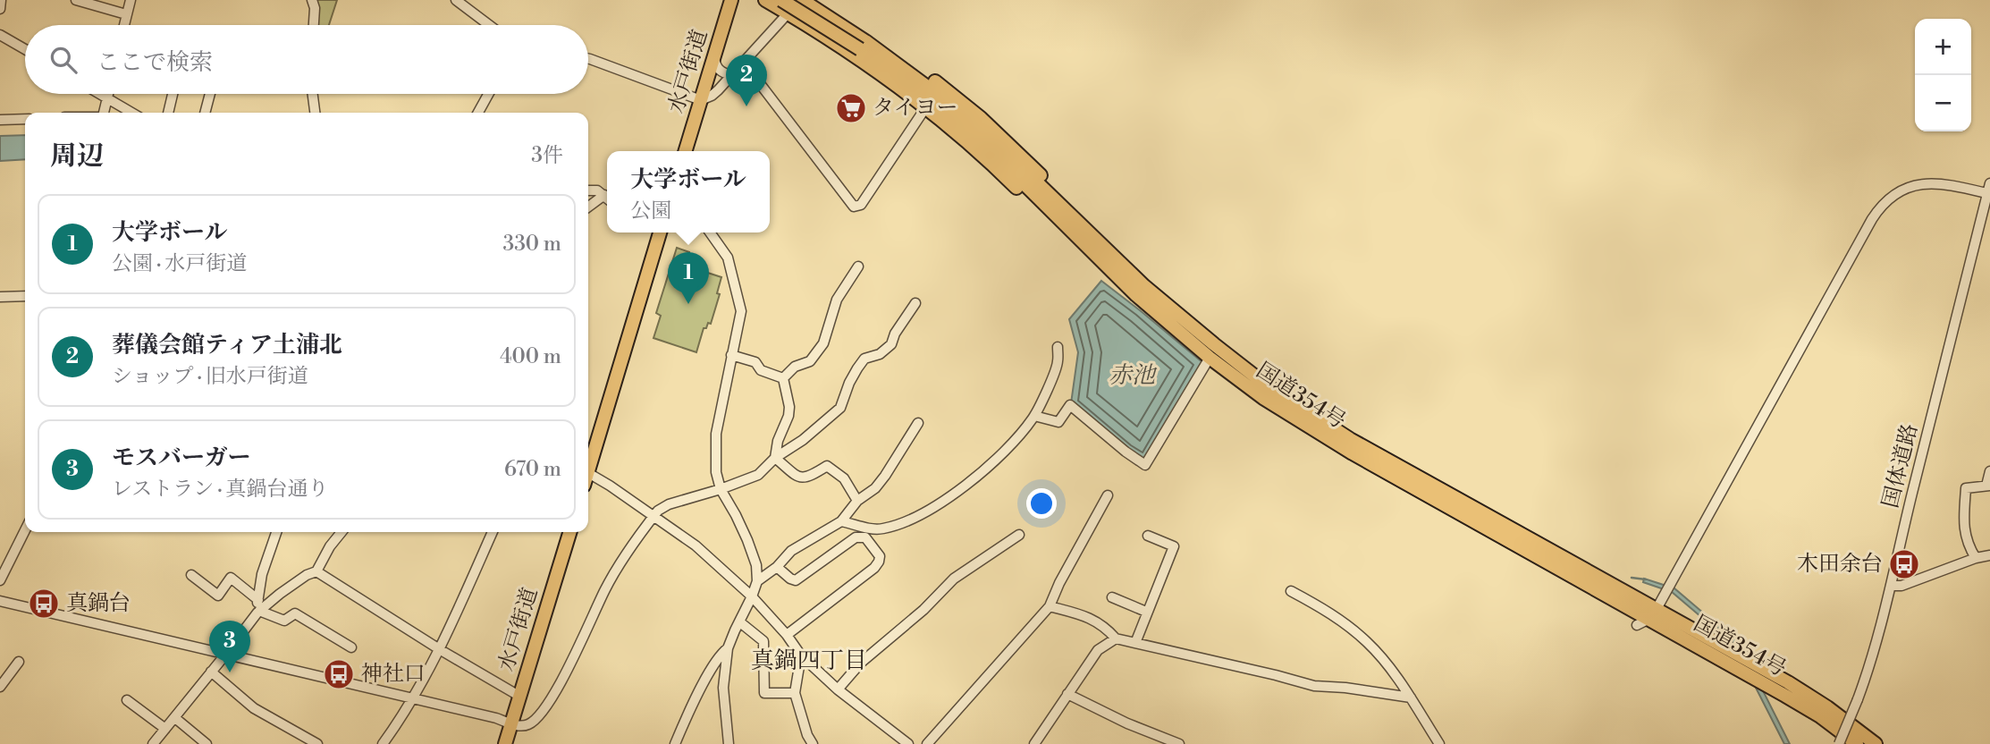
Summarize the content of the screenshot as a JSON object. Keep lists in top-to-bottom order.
{
  "streets": {
    "highway": ["水戸街道", "国道354号"],
    "street": ["国体道路"]
  },
  "districts": ["真鍋四丁目"],
  "water": ["赤池"],
  "places": {
    "supermarket": ["タイヨー"],
    "bus stop": ["木田余台", "真鍋台", "神社口"]
  },
  "page": {
    "map_buttons": ["+", "−"],
    "search": "ここで検索",
    "pins": ["2", "1", "3"],
    "heading": ["周辺", "3件"],
    "popup": ["大学ボール", "公園"],
    "list": [
      {
        "mark": "1",
        "name": "大学ボール",
        "note": "公園 · 水戸街道",
        "value": "330 m"
      },
      {
        "mark": "2",
        "name": "葬儀会館ティア土浦北",
        "note": "ショップ · 旧水戸街道",
        "value": "400 m"
      },
      {
        "mark": "3",
        "name": "モスバーガー",
        "note": "レストラン · 真鍋台通り",
        "value": "670 m"
      }
    ]
  }
}
